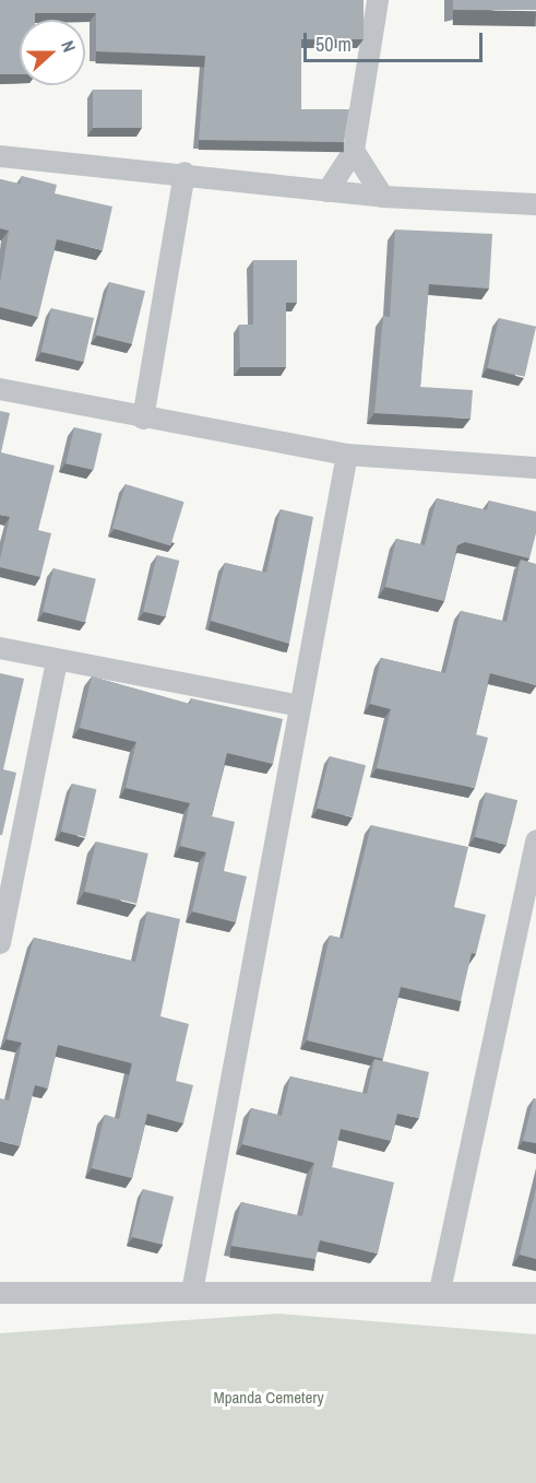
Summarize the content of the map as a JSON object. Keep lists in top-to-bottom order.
{
  "parks": ["Mpanda Cemetery"],
  "scale_bar": "50 m",
  "north": "right"
}
